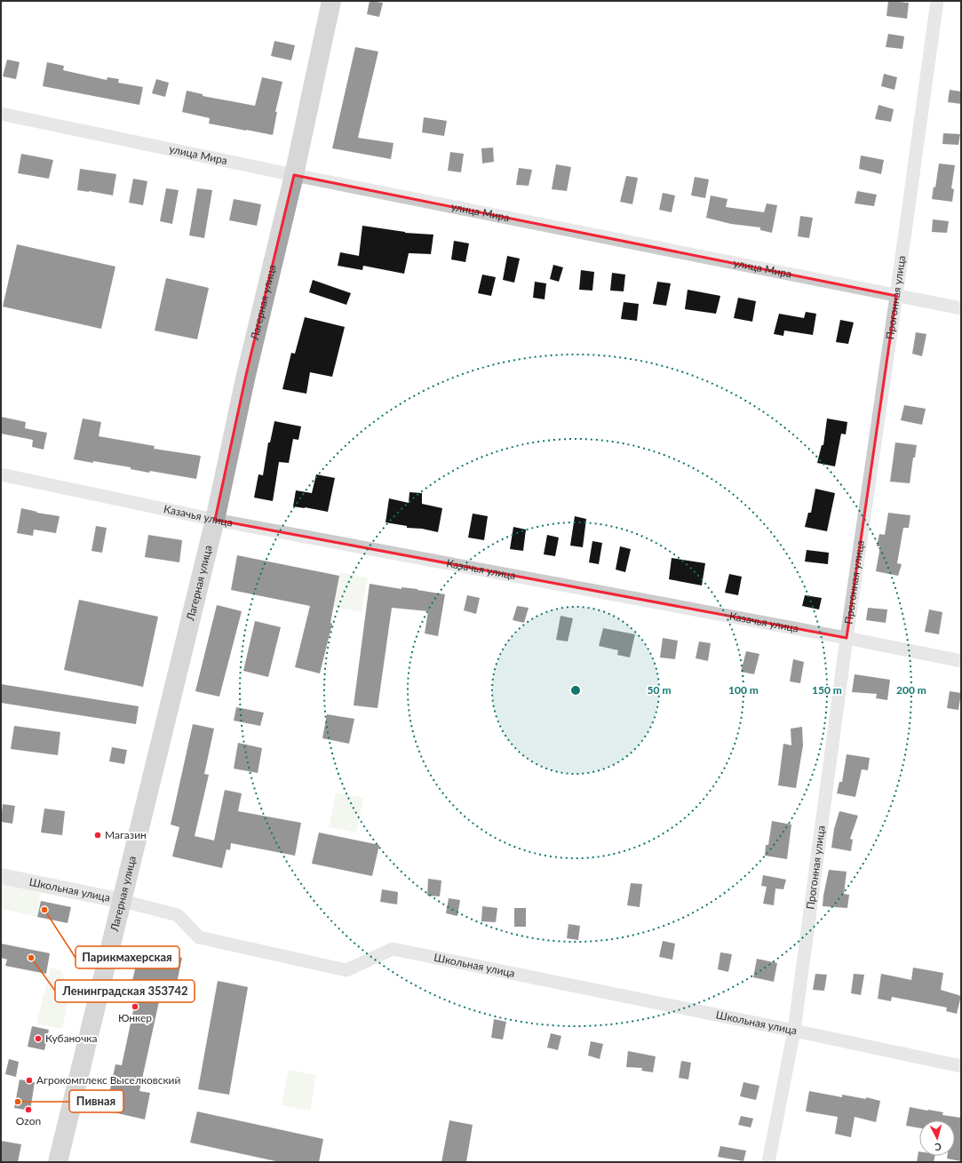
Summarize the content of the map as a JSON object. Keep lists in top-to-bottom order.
{
  "streets": {
    "main road": ["Лагерная улица"],
    "street": [
      "улица Мира",
      "Прогонная улица",
      "Казачья улица",
      "Школьная улица"
    ]
  },
  "crossings": [
    ["улица Мира", "Прогонная улица"],
    ["улица Мира", "Лагерная улица"],
    ["Прогонная улица", "Казачья улица"],
    ["Прогонная улица", "Школьная улица"],
    ["Лагерная улица", "Казачья улица"],
    ["Лагерная улица", "Школьная улица"]
  ],
  "places": [
    "Магазин",
    "Парикмахерская",
    "Ленинградская 353742",
    "Юнкер",
    "Кубаночка",
    "Агрокомплекс Выселковский",
    "Пивная",
    "Ozon"
  ],
  "north": "bottom",
  "rings": [
    "50 m",
    "100 m",
    "150 m",
    "200 m"
  ]
}
